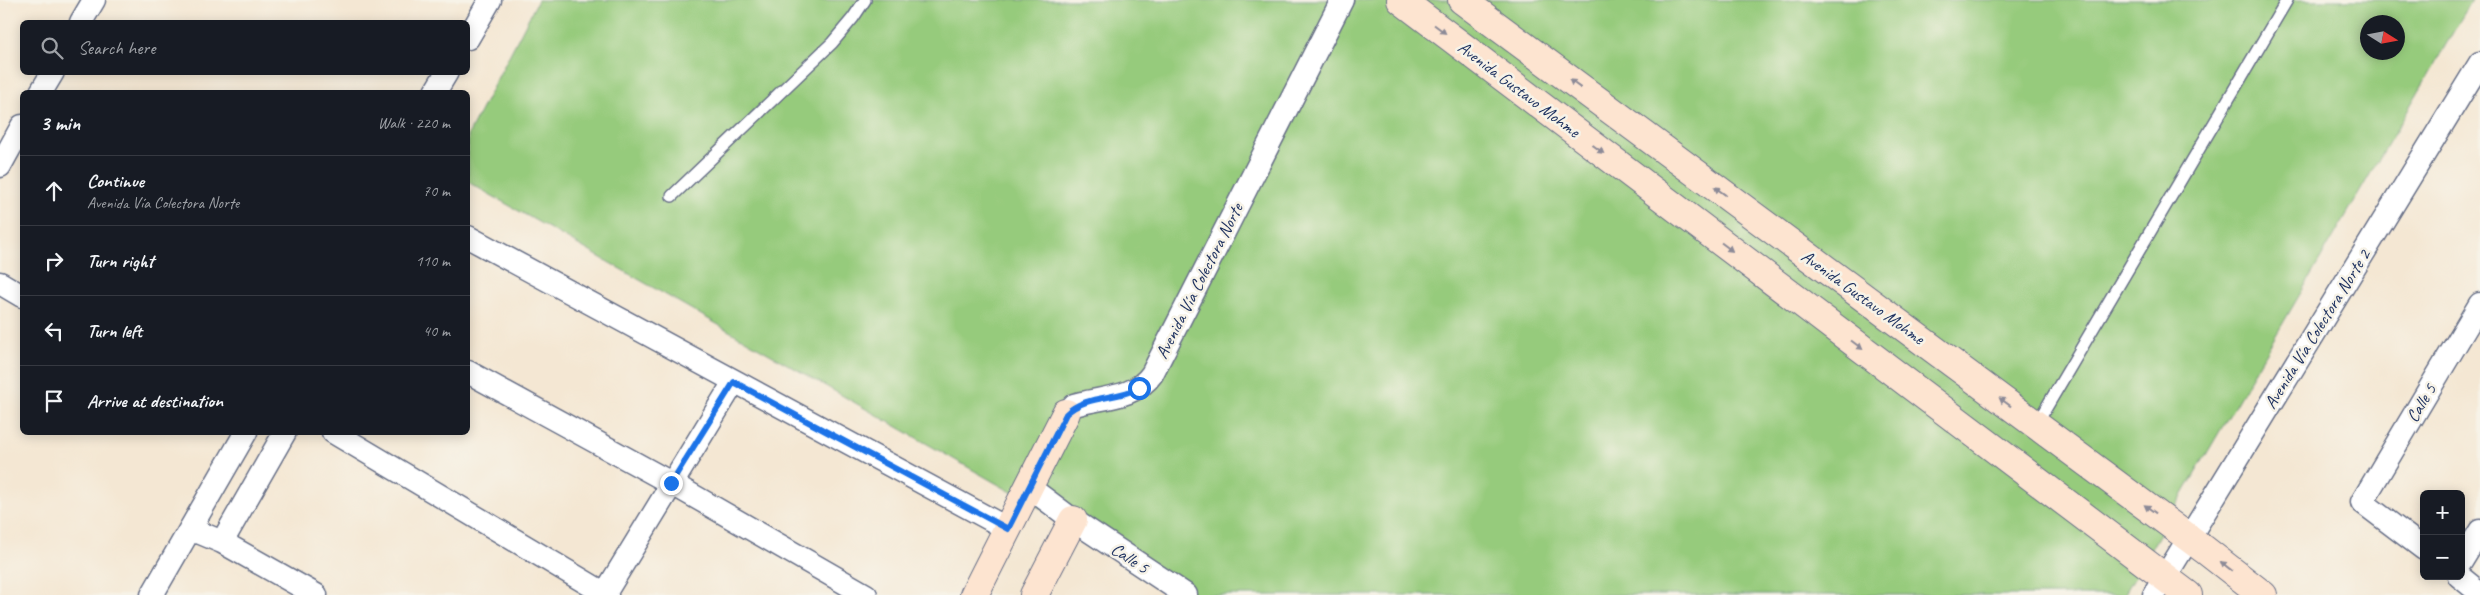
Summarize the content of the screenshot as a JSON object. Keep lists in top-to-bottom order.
{
  "streets": {
    "street": [
      "Avenida Gustavo Mohme",
      "Avenida Vía Colectora Norte",
      "Avenida Vía Colectora Norte 2",
      "Calle 5"
    ]
  },
  "crossings": [
    ["Avenida Gustavo Mohme", "Avenida Vía Colectora Norte 2"],
    ["Avenida Vía Colectora Norte", "Calle 5"]
  ],
  "north": "right",
  "page": {
    "search": "Search here",
    "heading": ["3 min", "Walk · 220 m"],
    "list": [
      ["Continue", "Avenida Vía Colectora Norte", "70 m"],
      ["Turn right", "110 m"],
      ["Turn left", "40 m"],
      "Arrive at destination"
    ],
    "map_buttons": ["+", "−"]
  }
}
